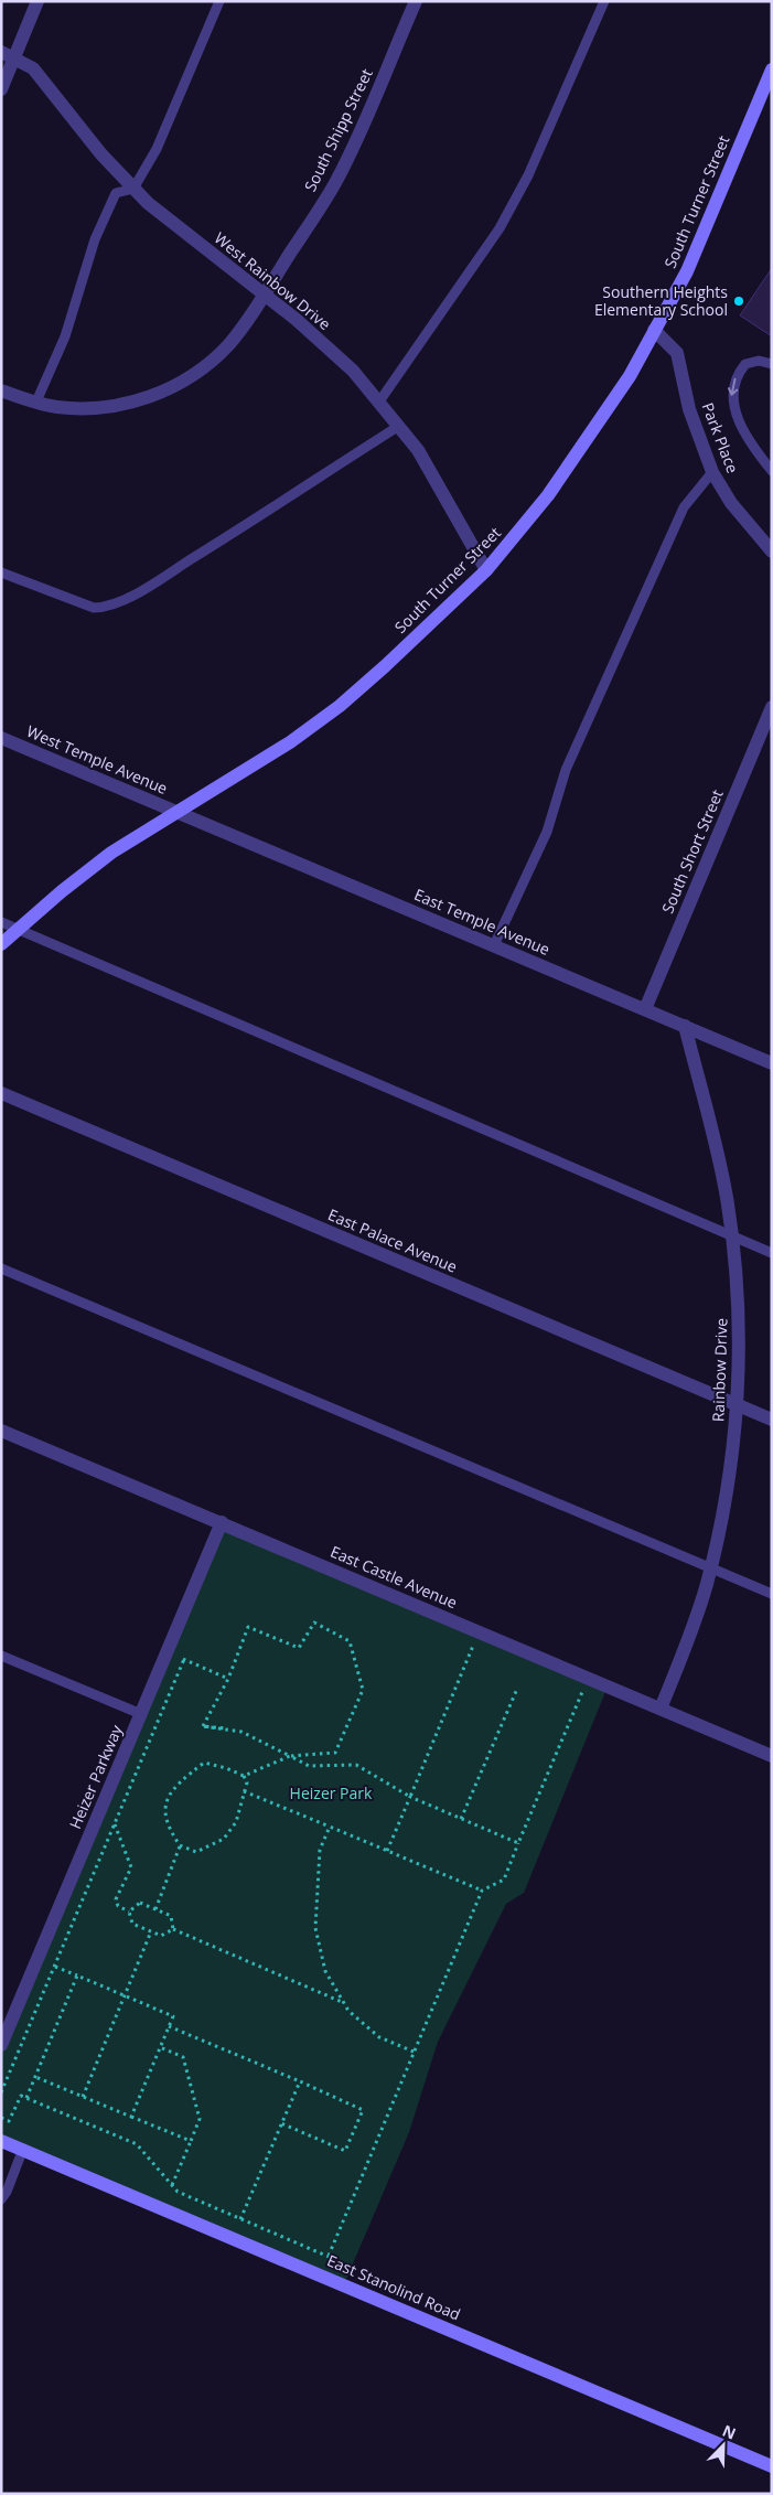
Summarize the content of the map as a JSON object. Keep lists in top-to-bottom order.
{
  "streets": {
    "main road": ["South Turner Street", "East Stanolind Road"],
    "street": [
      "South Shipp Street",
      "West Rainbow Drive",
      "Park Place",
      "West Temple Avenue",
      "South Short Street",
      "East Temple Avenue",
      "East Palace Avenue",
      "Rainbow Drive",
      "East Castle Avenue",
      "Heizer Parkway"
    ]
  },
  "crossings": [
    ["South Shipp Street", "West Rainbow Drive"],
    ["South Turner Street", "West Rainbow Drive"],
    ["South Turner Street", "Park Place"],
    ["South Turner Street", "West Temple Avenue"],
    ["South Turner Street", "East Temple Avenue"],
    ["West Temple Avenue", "East Temple Avenue"],
    ["South Short Street", "East Temple Avenue"],
    ["East Temple Avenue", "Rainbow Drive"],
    ["East Palace Avenue", "Rainbow Drive"],
    ["Rainbow Drive", "East Castle Avenue"],
    ["East Castle Avenue", "Heizer Parkway"]
  ],
  "parks": ["Heizer Park"],
  "places": ["Southern Heights Elementary School"],
  "north": "top right"
}
